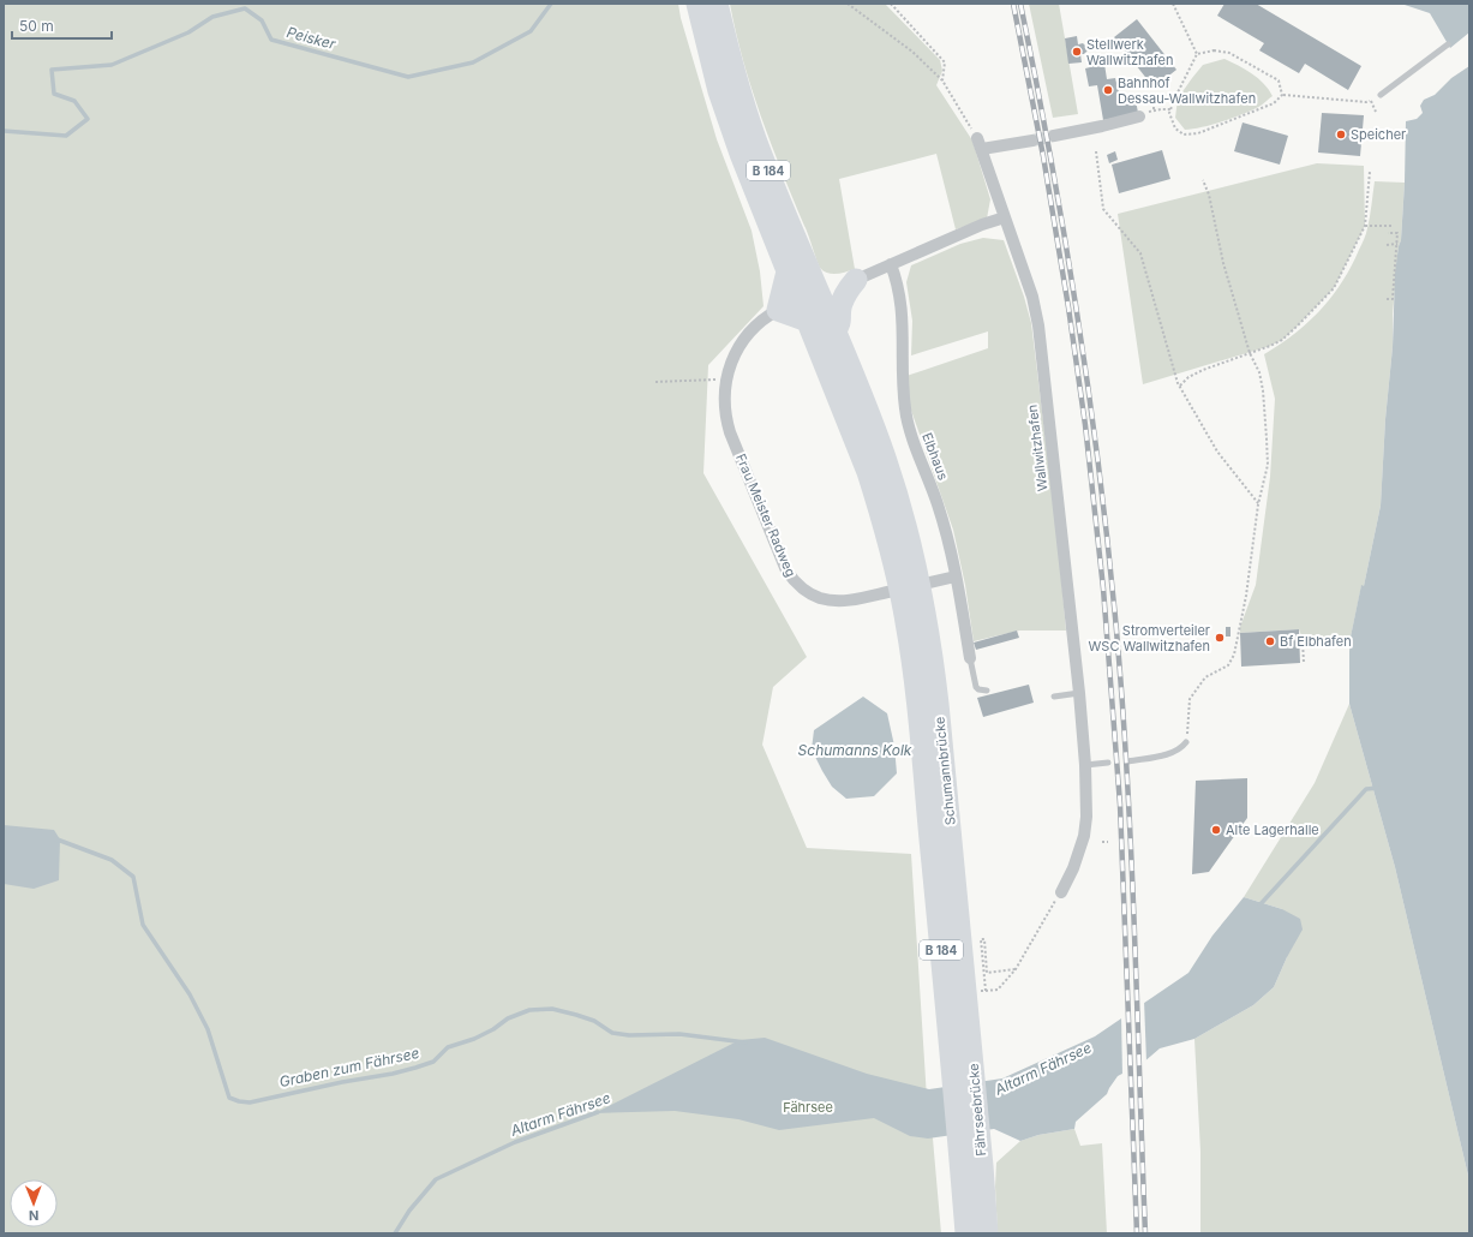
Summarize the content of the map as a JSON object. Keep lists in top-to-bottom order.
{
  "streets": {
    "highway": ["B 184", "Schumannbrücke", "Fährseebrücke"],
    "street": ["Wallwitzhafen", "Elbhaus"]
  },
  "crossings": [
    ["B 184", "Schumannbrücke"],
    ["B 184", "Fährseebrücke"]
  ],
  "water": [
    "Peisker",
    "Schumanns Kolk",
    "Graben zum Fährsee",
    "Altarm Fährsee"
  ],
  "parks": ["Fährsee"],
  "places": [
    "Stellwerk Wallwitzhafen",
    "Bahnhof Dessau-Wallwitzhafen",
    "Speicher",
    "Stromverteiler WSC Wallwitzhafen",
    "Bf Elbhafen",
    "Alte Lagerhalle"
  ],
  "scale_bar": "50 m",
  "north": "bottom"
}
